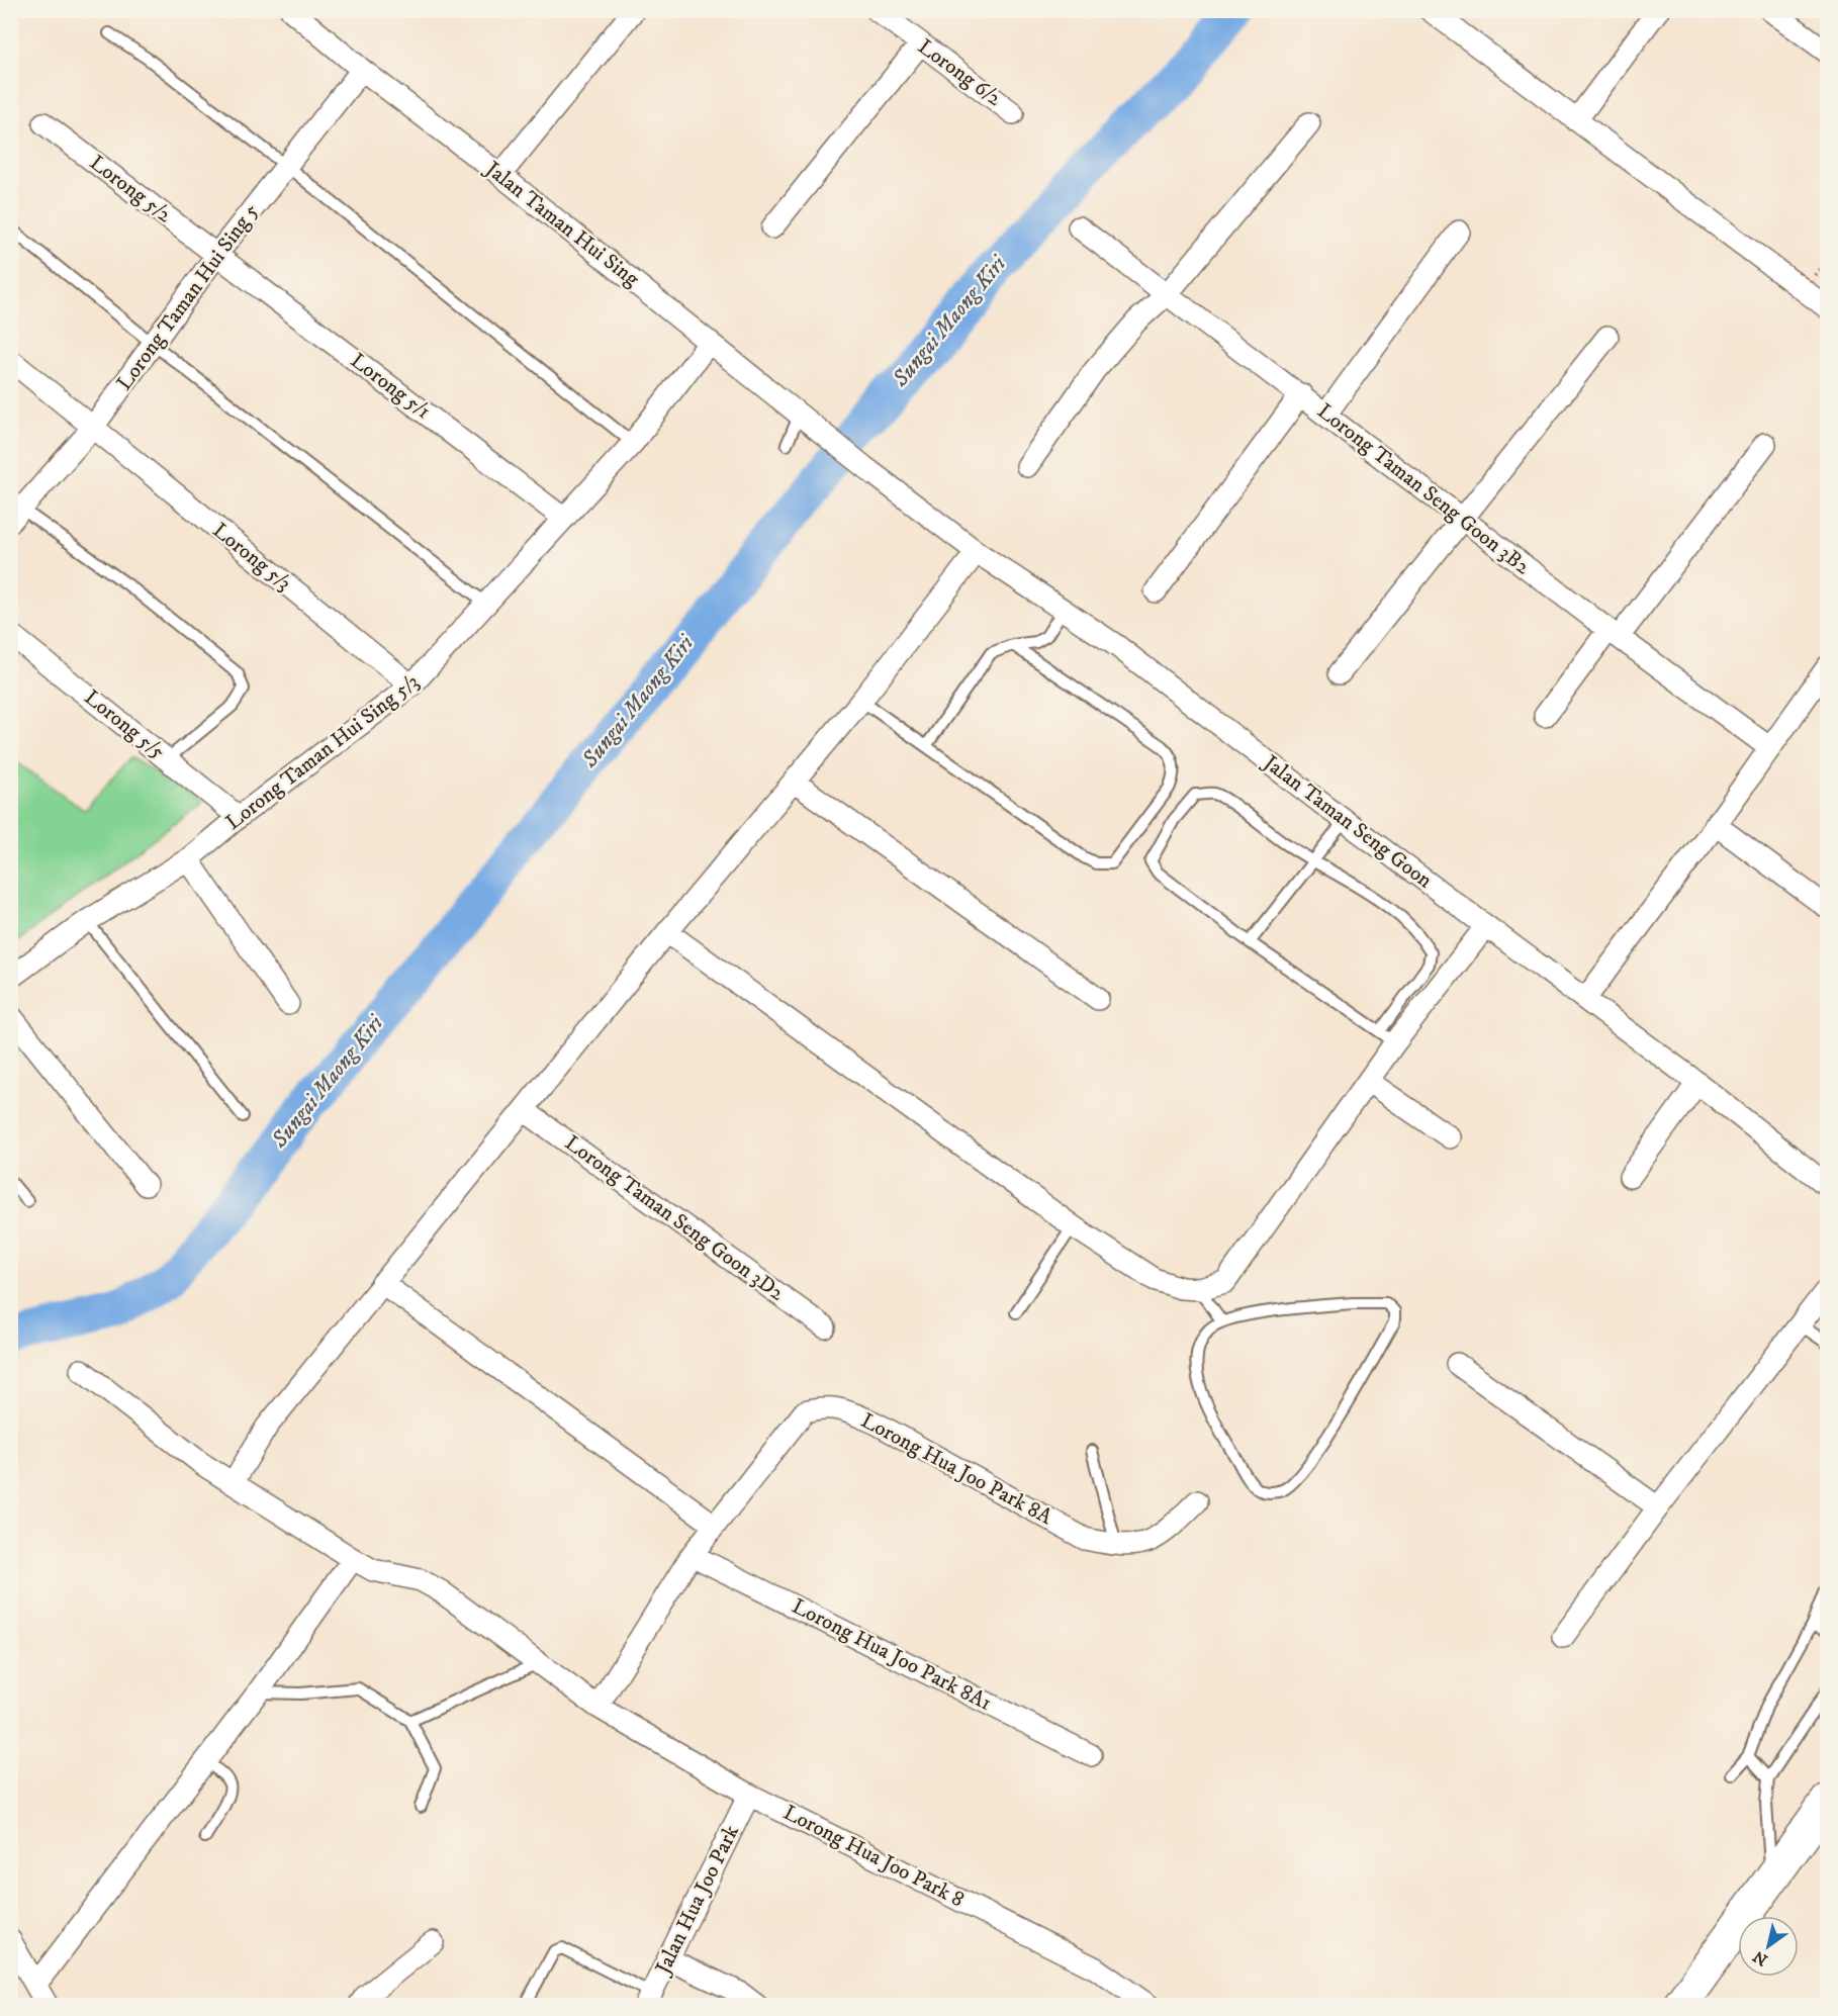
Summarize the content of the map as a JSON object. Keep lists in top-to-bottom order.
{
  "streets": {
    "street": [
      "Lorong 6/2",
      "Lorong 5/2",
      "Jalan Taman Hui Sing",
      "Lorong Taman Hui Sing 5",
      "Lorong 5/1",
      "Lorong Taman Seng Goon 3B2",
      "Lorong 5/3",
      "Lorong 5/5",
      "Lorong Taman Hui Sing 5/3",
      "Jalan Taman Seng Goon",
      "Lorong Taman Seng Goon 3D2",
      "Lorong Hua Joo Park 8A",
      "Lorong Hua Joo Park 8A1",
      "Lorong Hua Joo Park 8",
      "Jalan Hua Joo Park"
    ]
  },
  "crossings": [
    ["Lorong 5/2", "Lorong Taman Hui Sing 5"],
    ["Lorong 5/2", "Lorong 5/1"],
    ["Jalan Taman Hui Sing", "Lorong Taman Hui Sing 5"],
    ["Jalan Taman Hui Sing", "Lorong Taman Hui Sing 5/3"],
    ["Jalan Taman Hui Sing", "Jalan Taman Seng Goon"],
    ["Lorong Taman Hui Sing 5", "Lorong 5/1"],
    ["Lorong Taman Hui Sing 5", "Lorong 5/3"],
    ["Lorong 5/1", "Lorong Taman Hui Sing 5/3"],
    ["Lorong 5/3", "Lorong Taman Hui Sing 5/3"],
    ["Lorong 5/5", "Lorong Taman Hui Sing 5/3"],
    ["Lorong Hua Joo Park 8A", "Lorong Hua Joo Park 8A1"],
    ["Lorong Hua Joo Park 8A", "Lorong Hua Joo Park 8"],
    ["Lorong Hua Joo Park 8", "Jalan Hua Joo Park"]
  ],
  "water": ["Sungai Maong Kiri"],
  "north": "bottom left"
}
